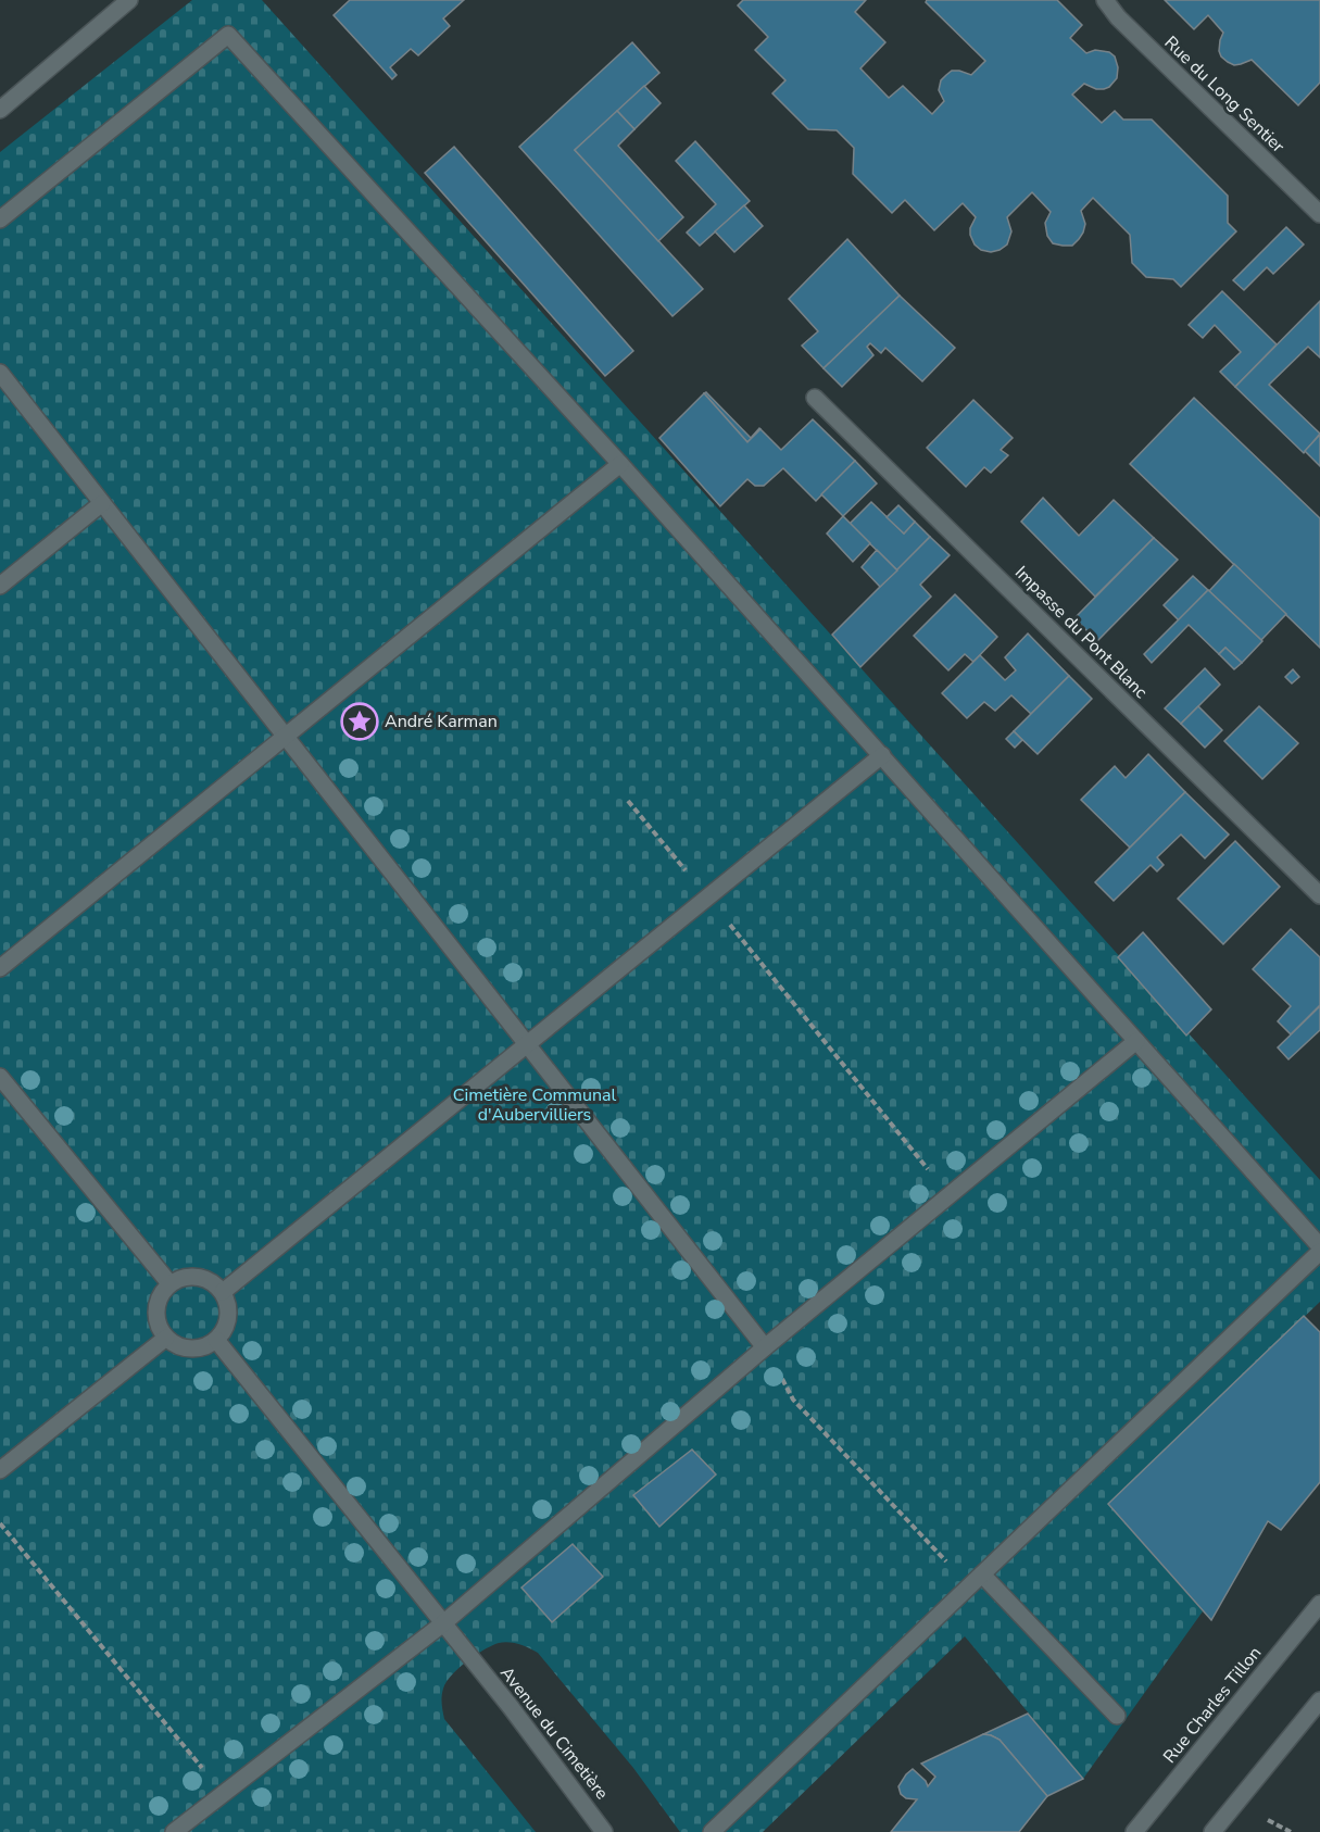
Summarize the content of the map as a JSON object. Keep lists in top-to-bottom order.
{
  "streets": {
    "street": [
      "Rue du Long Sentier",
      "Impasse du Pont Blanc",
      "Rue Charles Tillon",
      "Avenue du Cimetière"
    ]
  },
  "parks": ["Cimetière Communal d'Aubervilliers"],
  "places": {
    "place": ["André Karman"]
  }
}
